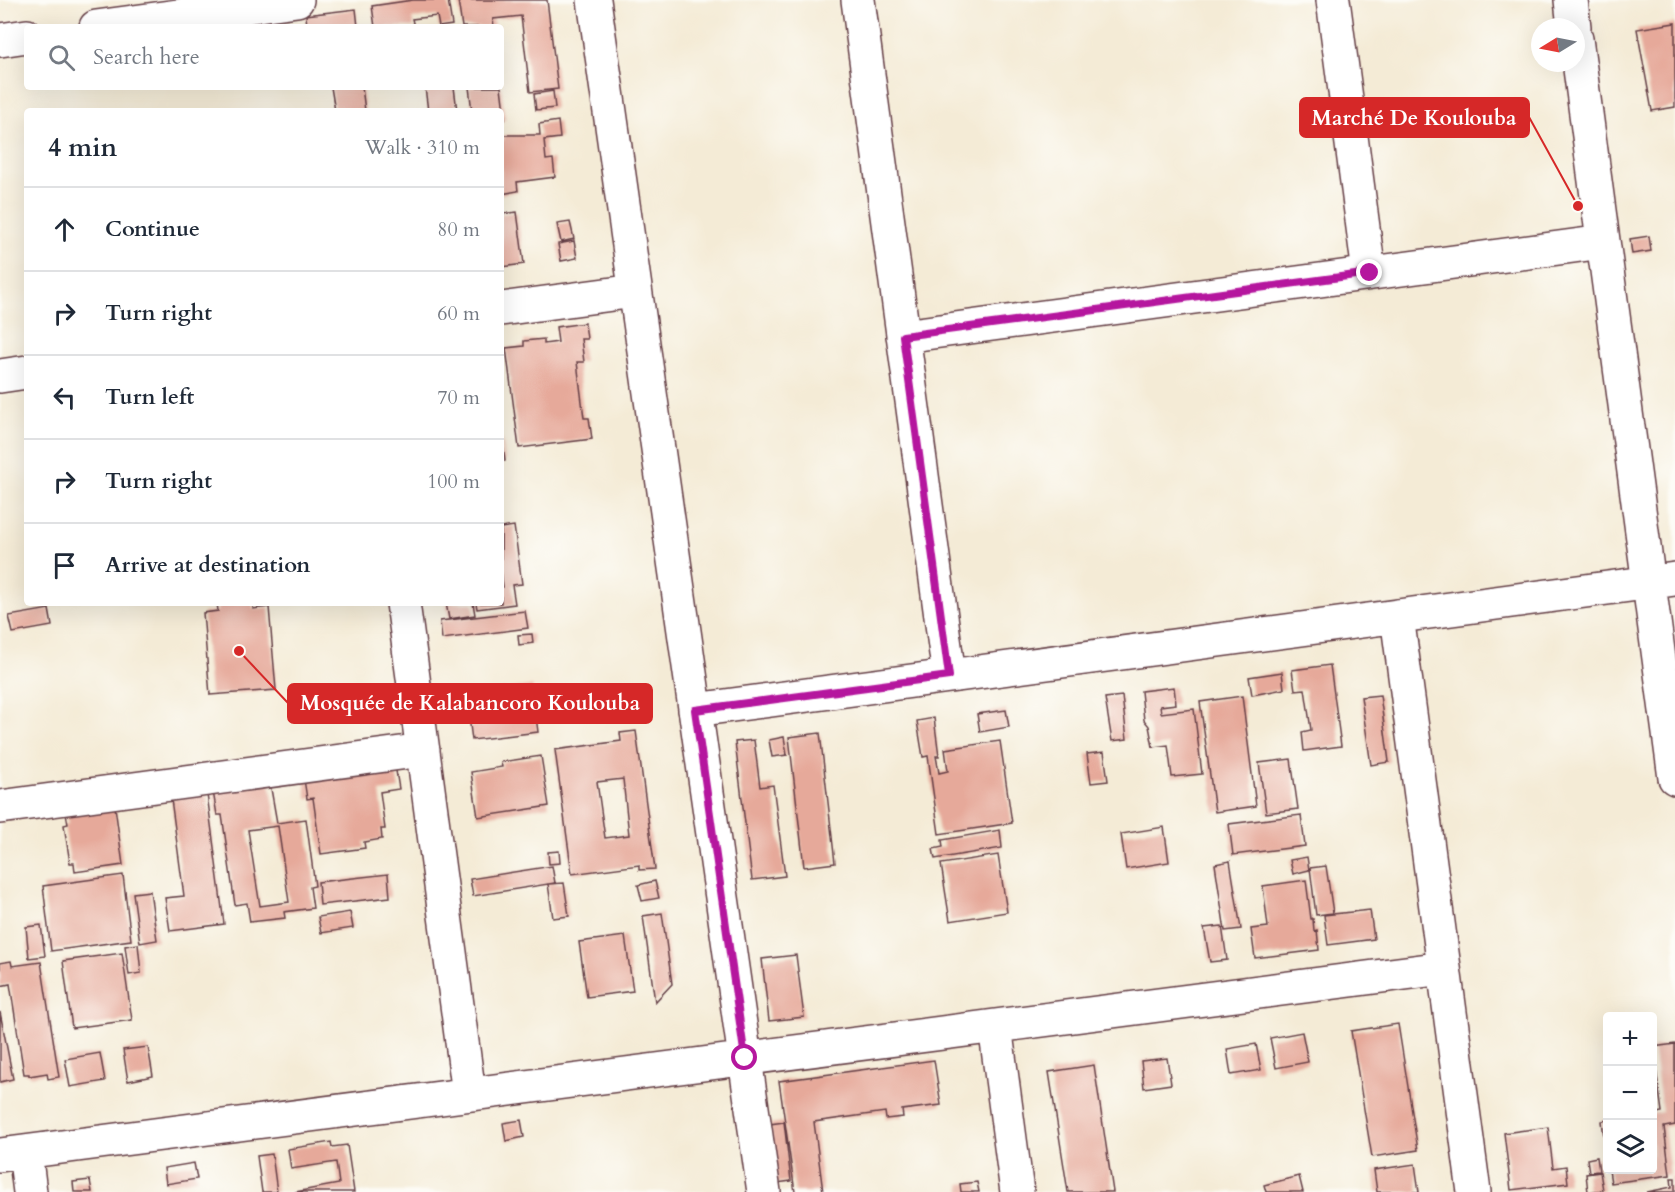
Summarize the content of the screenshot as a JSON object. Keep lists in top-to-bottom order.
{
  "places": ["Marché De Koulouba", "Mosquée de Kalabancoro Koulouba"],
  "north": "left",
  "page": {
    "search": "Search here",
    "heading": ["4 min", "Walk · 310 m"],
    "list": [
      ["Continue", "80 m"],
      ["Turn right", "60 m"],
      ["Turn left", "70 m"],
      ["Turn right", "100 m"],
      "Arrive at destination"
    ],
    "map_buttons": ["+", "−"]
  }
}
